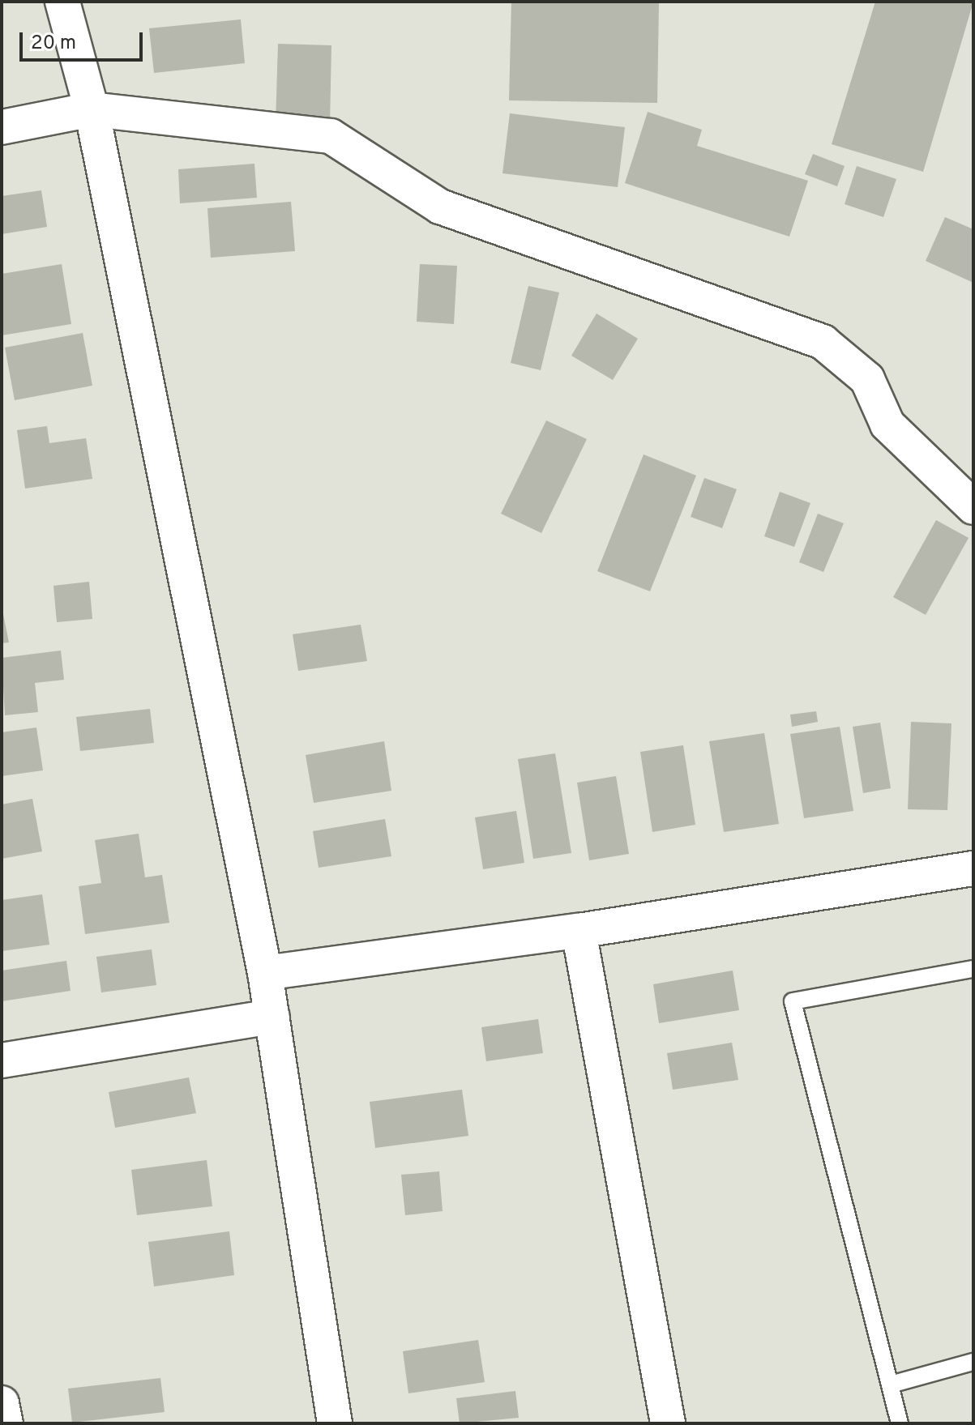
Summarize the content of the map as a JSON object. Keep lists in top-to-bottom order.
{
  "scale_bar": "20 m"
}
